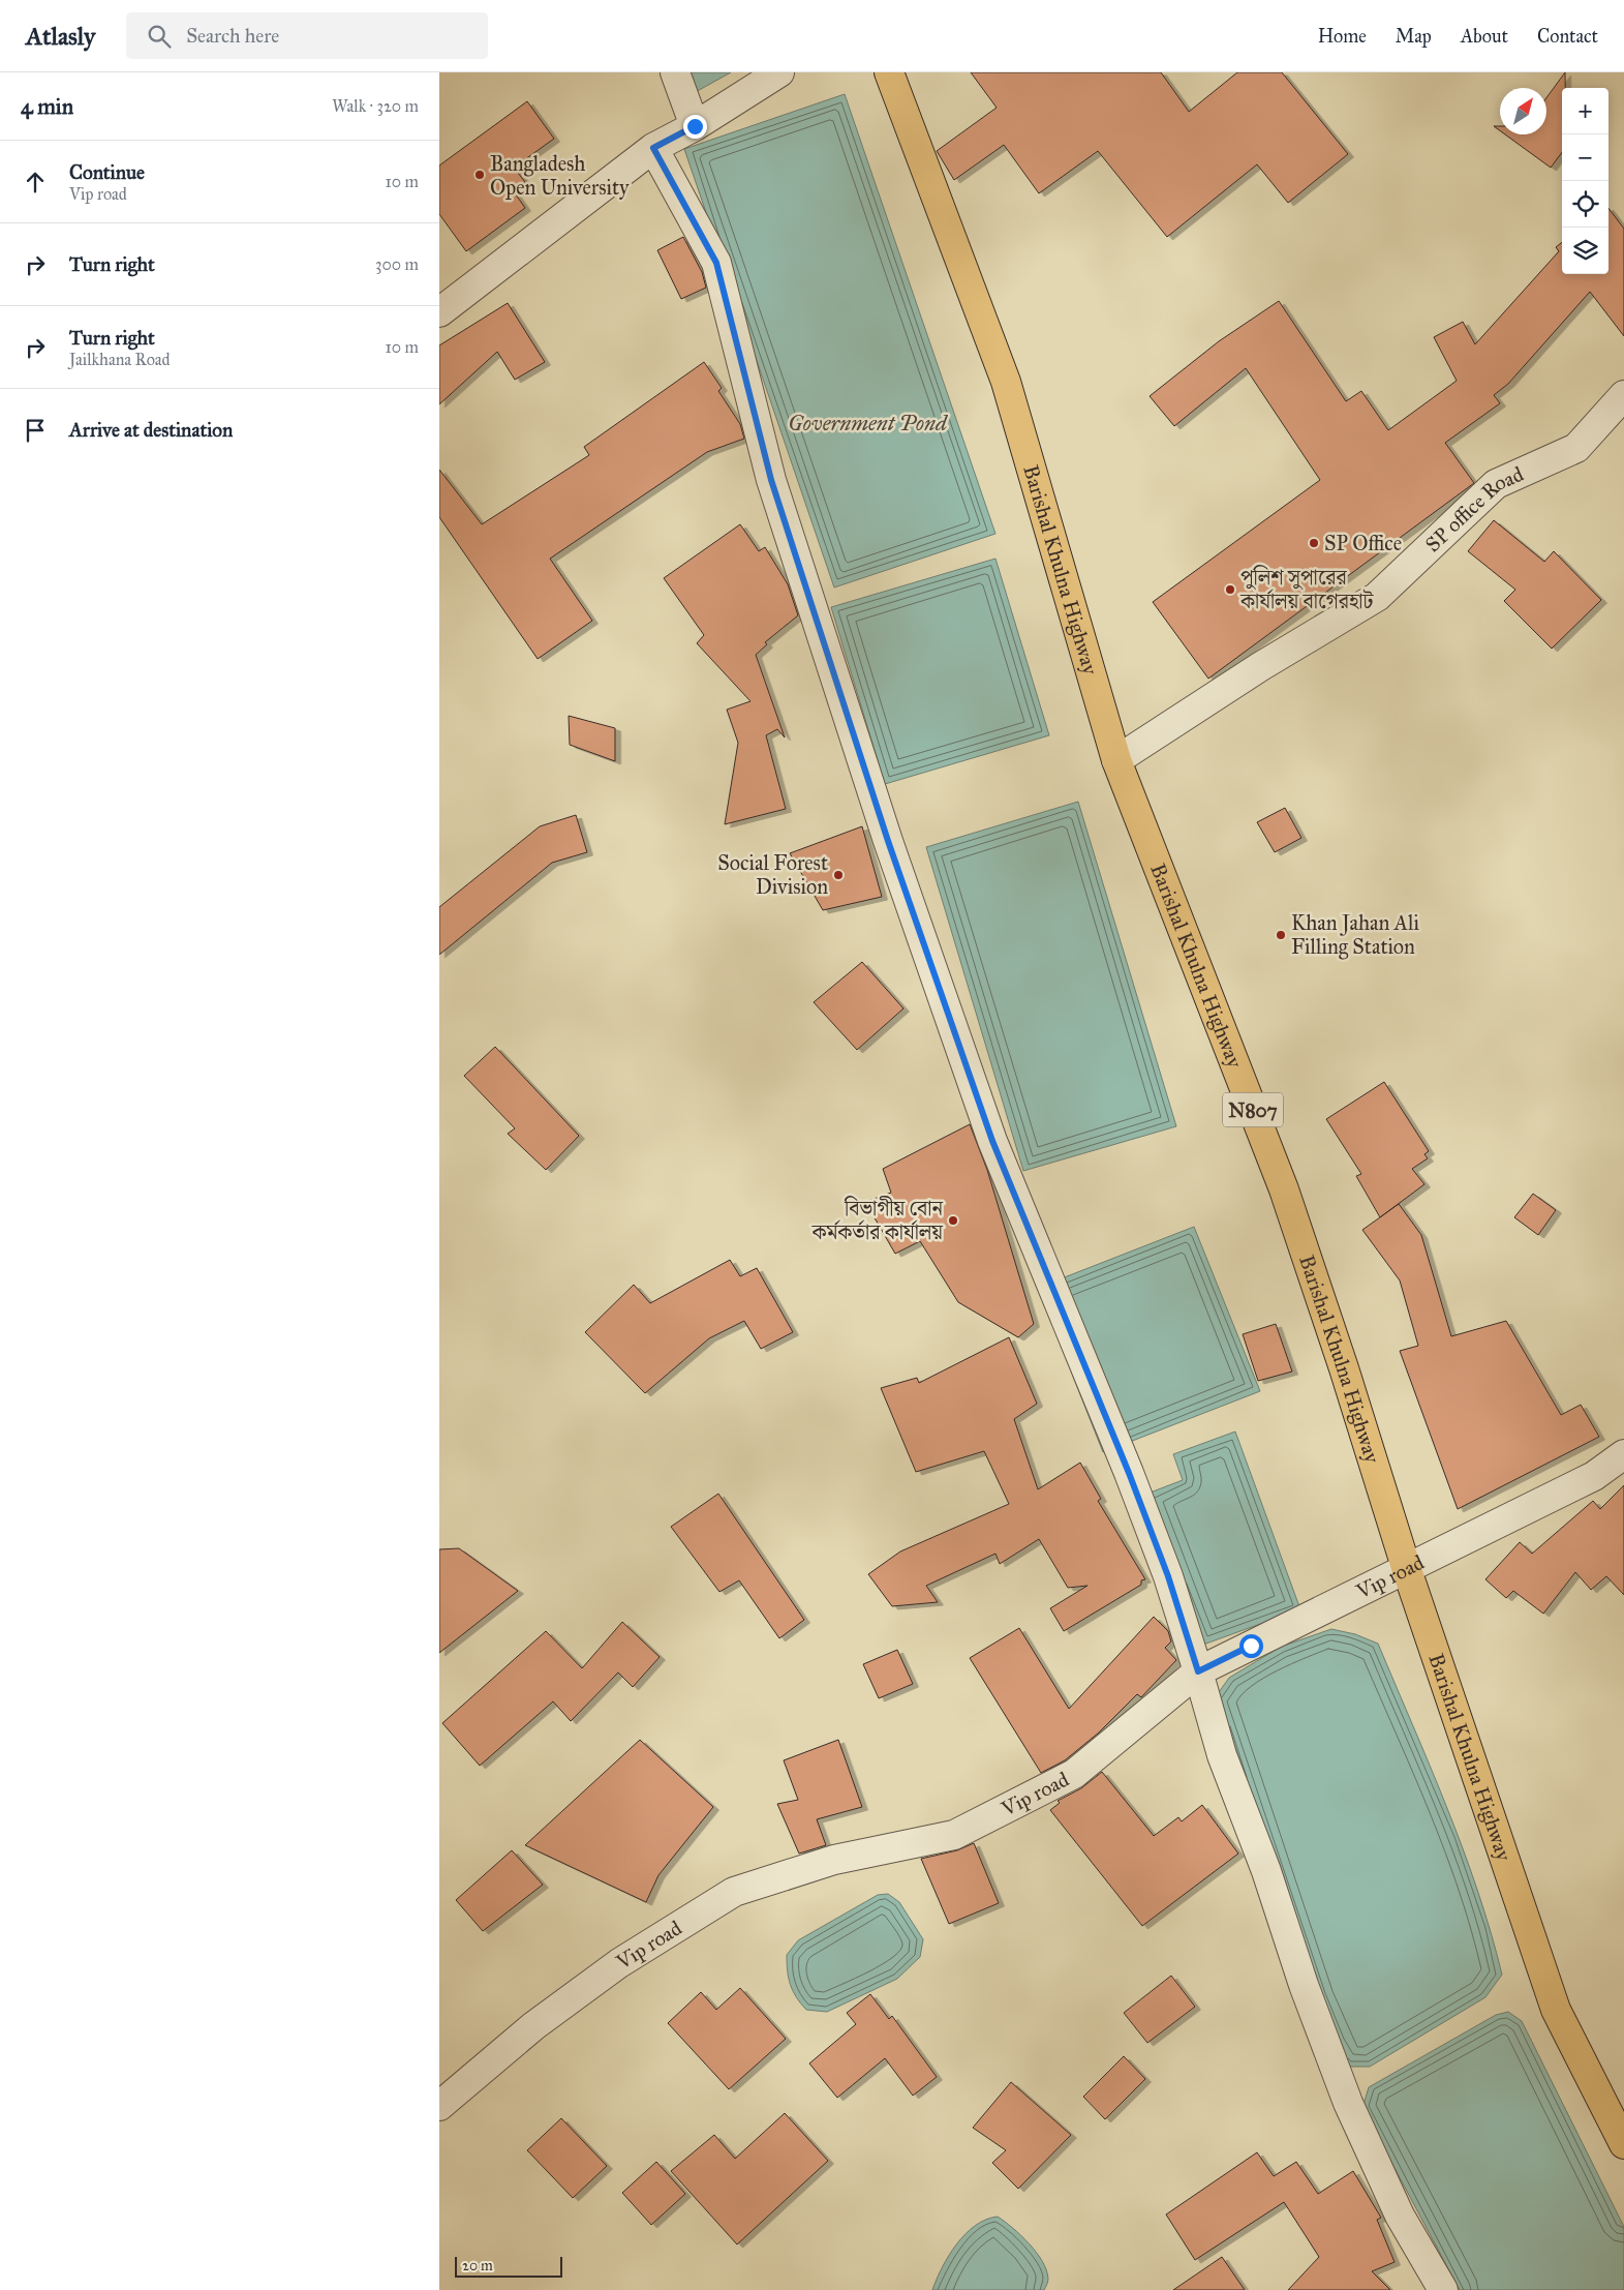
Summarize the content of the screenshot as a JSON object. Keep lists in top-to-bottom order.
{
  "streets": {
    "highway": ["Barishal Khulna Highway", "N807"],
    "street": ["SP office Road", "Vip road"]
  },
  "crossings": [
    ["SP office Road", "Barishal Khulna Highway"],
    ["Barishal Khulna Highway", "Vip road"]
  ],
  "water": ["Government Pond"],
  "places": [
    "Bangladesh Open University",
    "SP Office",
    "পুলিশ সুপারের কার্যালয় বাগেরহাট",
    "Social Forest Division",
    "Khan Jahan Ali Filling Station",
    "বিভাগীয় বোন কর্মকর্তার কার্যালয়"
  ],
  "scale_bar": "20 m",
  "north": "top right",
  "page": {
    "header": "Atlasly",
    "search": "Search here",
    "nav": [
      "Home",
      "Map",
      "About",
      "Contact"
    ],
    "heading": ["4 min", "Walk · 320 m"],
    "map_buttons": ["+", "−"],
    "list": [
      ["Continue", "Vip road", "10 m"],
      ["Turn right", "300 m"],
      ["Turn right", "Jailkhana Road", "10 m"],
      "Arrive at destination"
    ],
    "scale": "20 m"
  }
}
